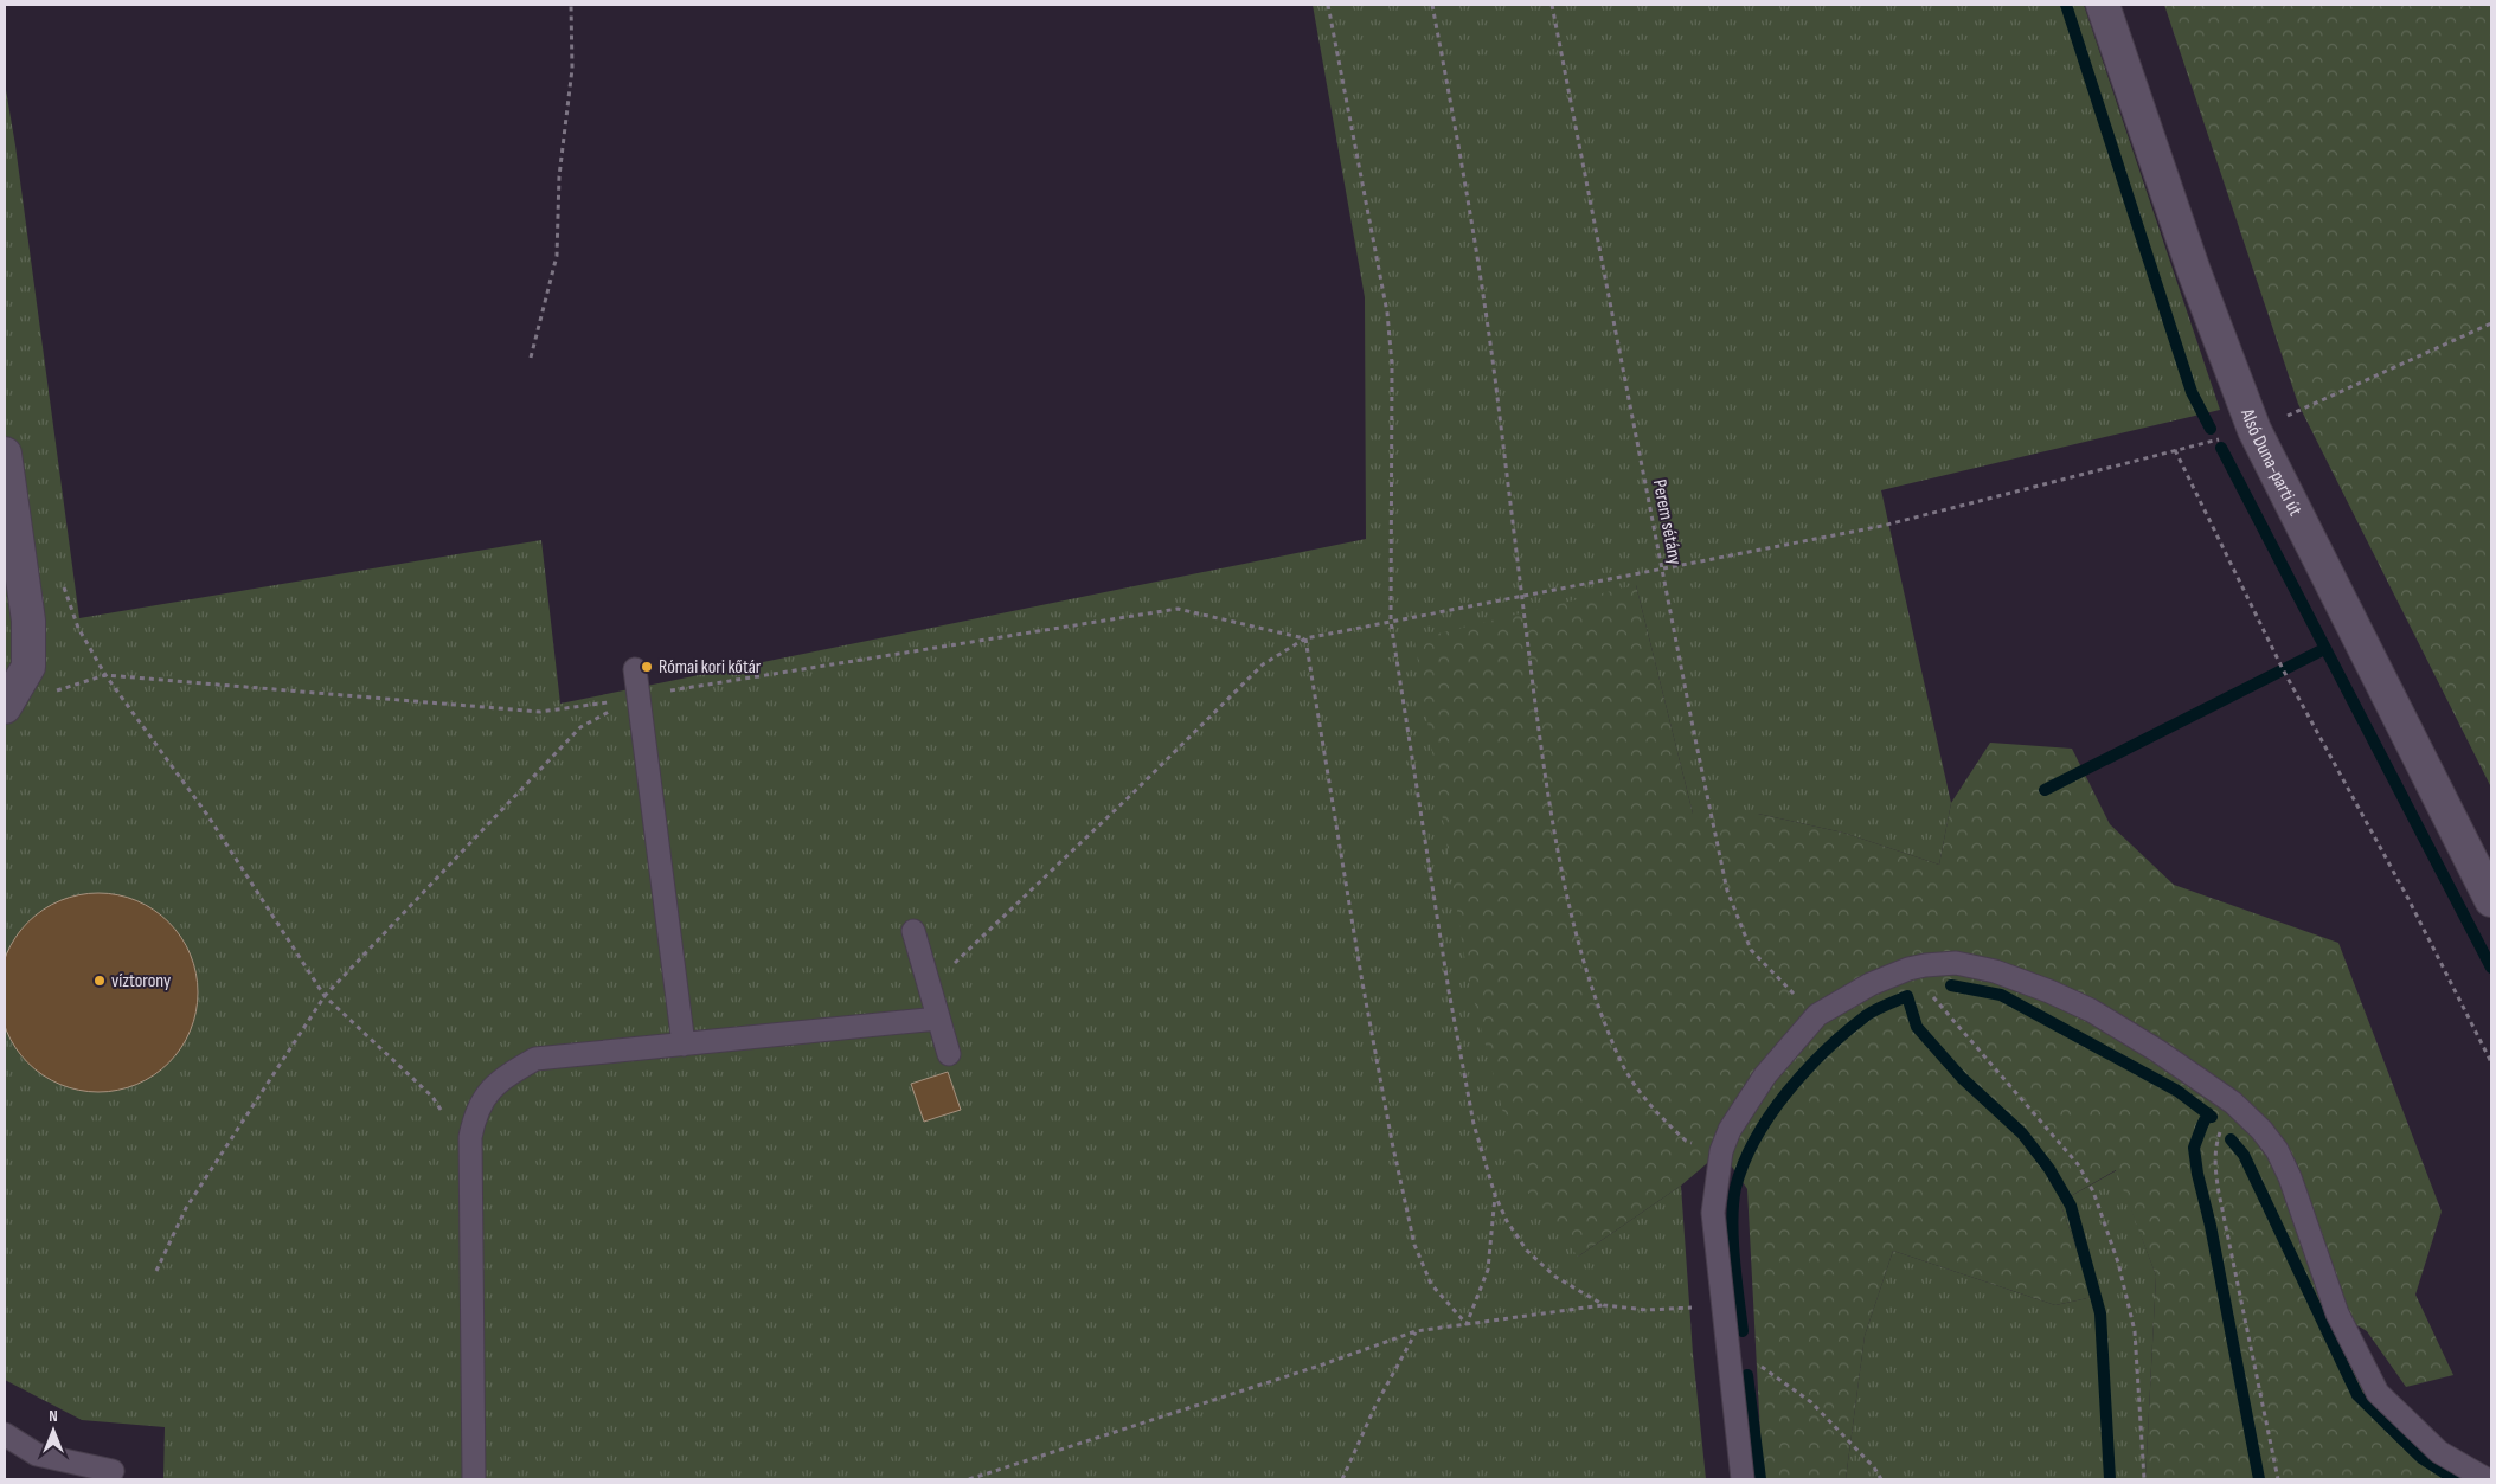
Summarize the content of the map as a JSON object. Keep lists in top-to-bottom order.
{
  "streets": {
    "street": ["Alsó Duna-parti út"],
    "path": ["Perem sétány"]
  },
  "places": ["Római kori kőtár", "víztorony"],
  "north": "top"
}
